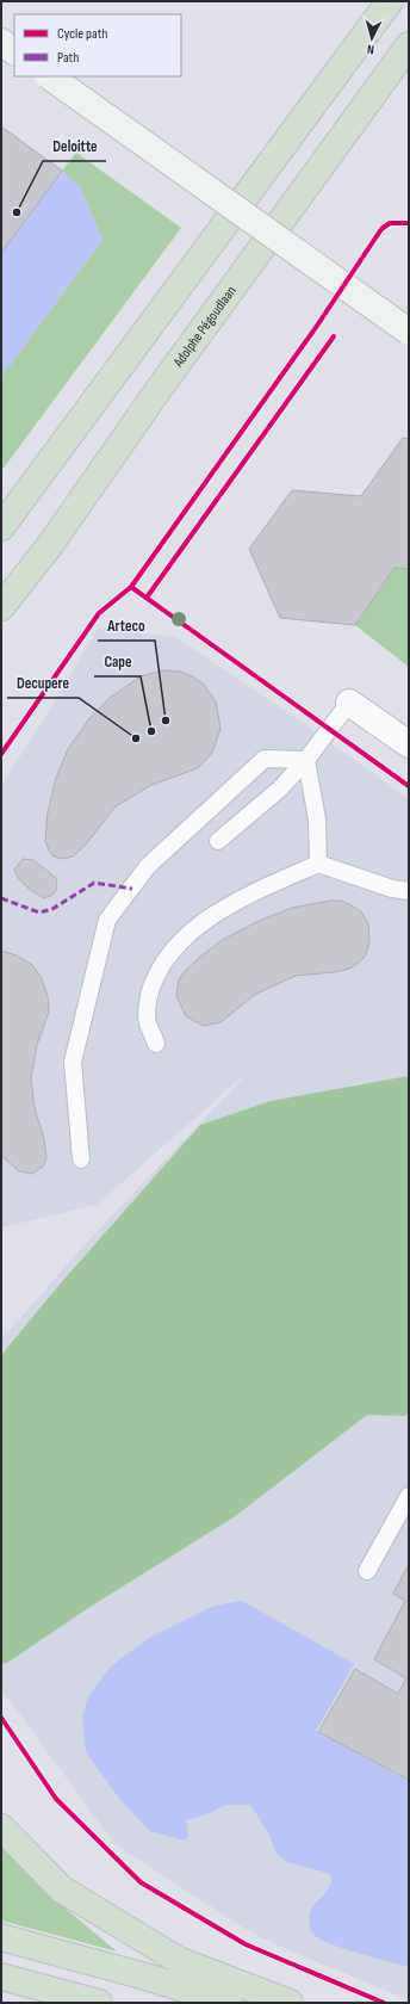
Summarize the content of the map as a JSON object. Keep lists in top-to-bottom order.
{
  "streets": {
    "highway": ["Adolphe Pégoudlaan"]
  },
  "places": [
    "Deloitte",
    "Arteco",
    "Cape",
    "Decupere"
  ],
  "legend": ["Cycle path", "Path"],
  "north": "bottom"
}
